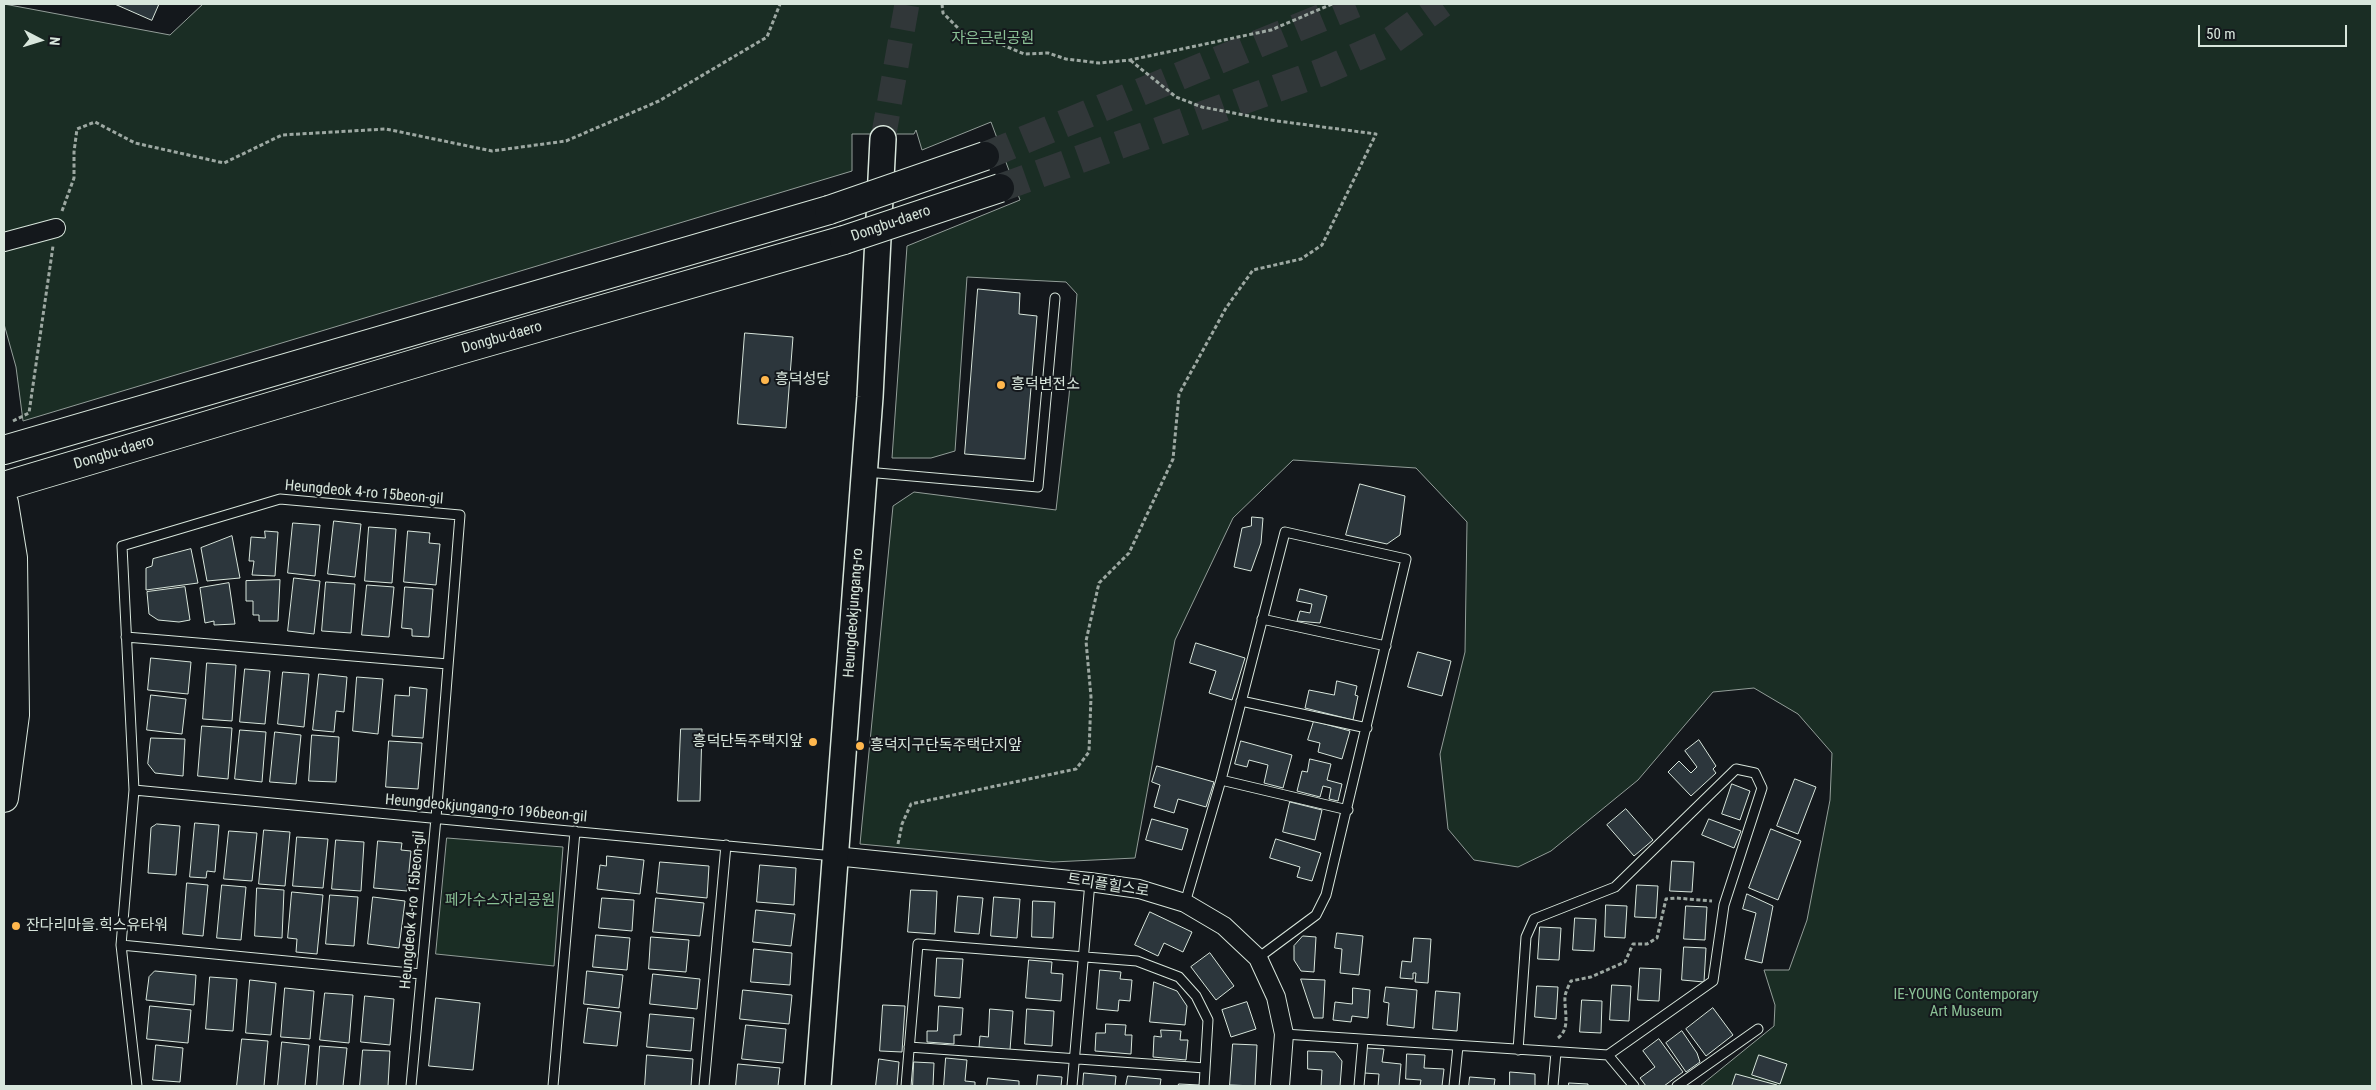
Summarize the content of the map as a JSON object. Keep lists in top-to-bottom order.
{
  "streets": {
    "main road": ["Dongbu-daero"],
    "street": ["Heungdeokjungang-ro", "트리플힐스로"],
    "lane": ["Heungdeok 4-ro 15beon-gil", "Heungdeokjungang-ro 196beon-gil"]
  },
  "crossings": [
    ["Heungdeok 4-ro 15beon-gil", "Heungdeokjungang-ro 196beon-gil"],
    ["Heungdeokjungang-ro", "Heungdeokjungang-ro 196beon-gil"],
    ["Heungdeokjungang-ro", "트리플힐스로"],
    ["Heungdeokjungang-ro 196beon-gil", "트리플힐스로"]
  ],
  "parks": ["자은근린공원", "페가수스자리공원", "IE-YOUNG Contemporary Art Museum"],
  "places": [
    "흥덕성당",
    "흥덕변전소",
    "흥덕단독주택지앞",
    "흥덕지구단독주택단지앞",
    "잔다리마을.힉스유타워"
  ],
  "scale_bar": "50 m",
  "north": "right"
}
